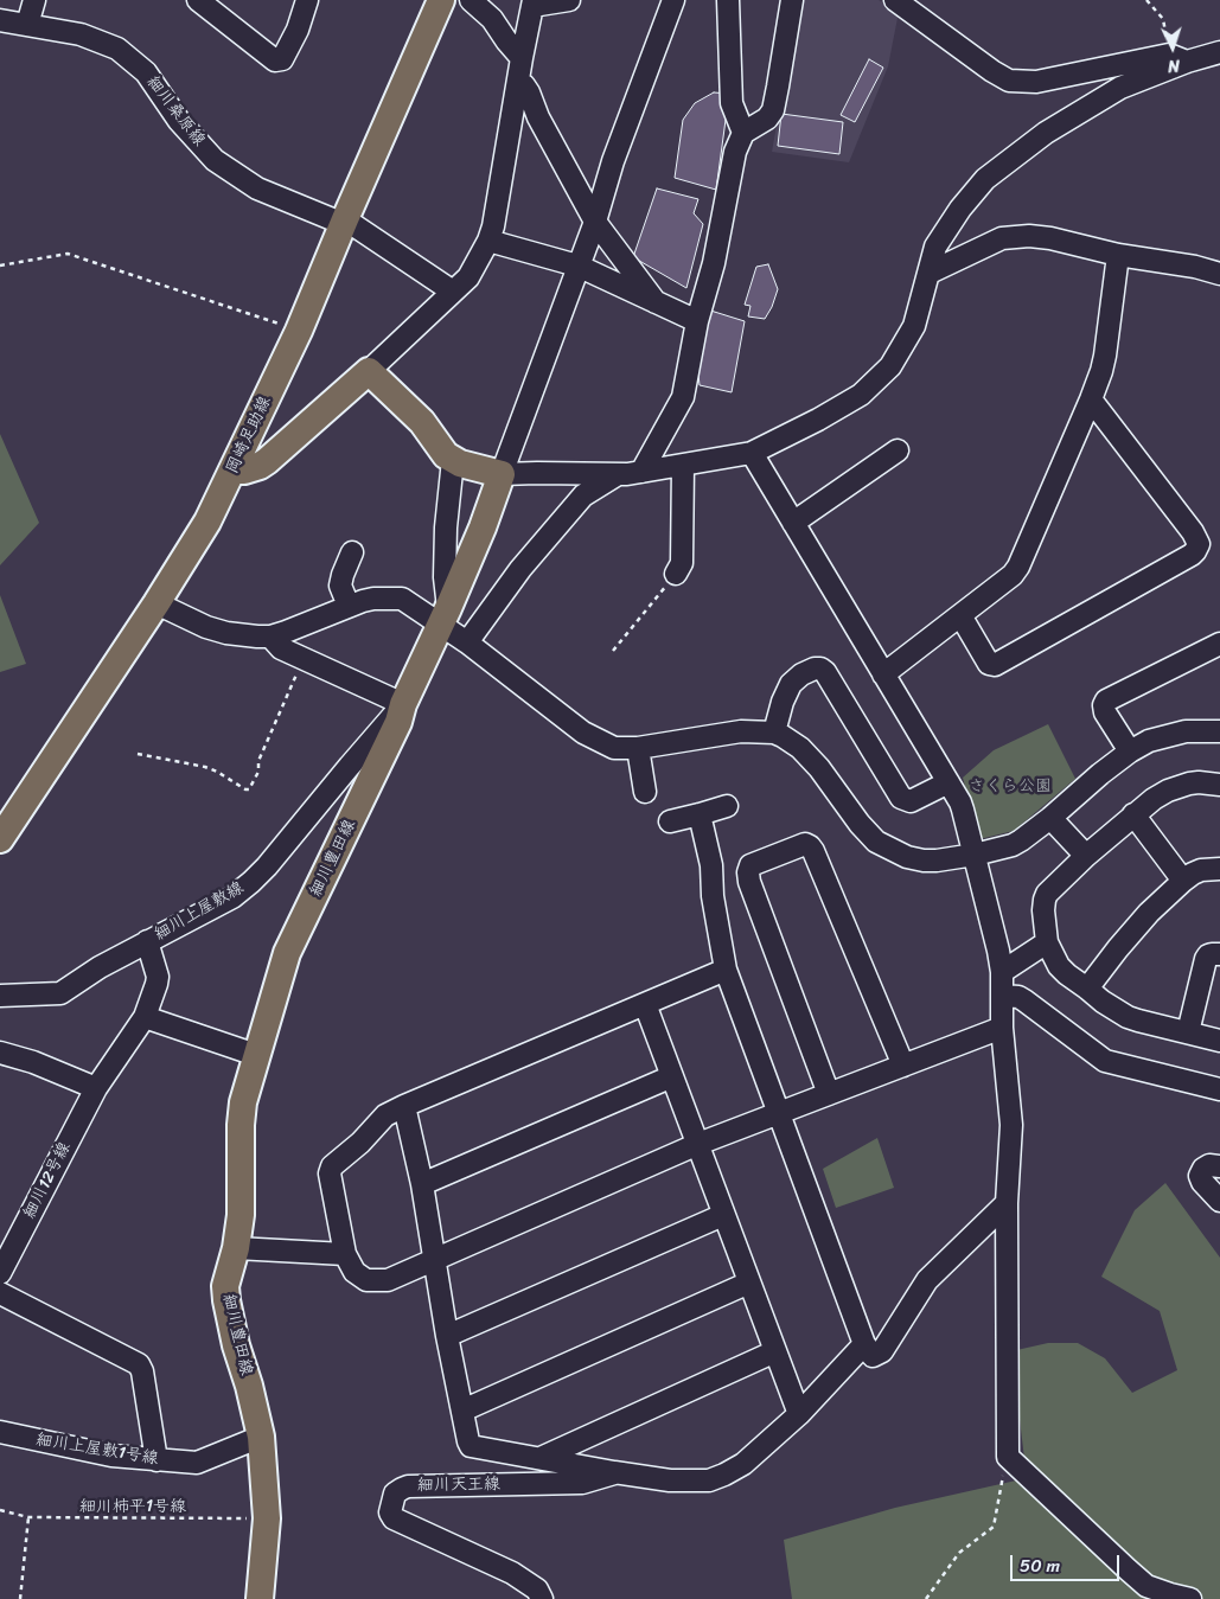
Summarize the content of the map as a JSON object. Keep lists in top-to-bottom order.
{
  "streets": {
    "main road": ["岡崎足助線", "細川豊田線"],
    "street": [
      "細川桑原線",
      "細川上屋敷線",
      "細川12号線",
      "細川上屋敷1号線",
      "細川天王線"
    ],
    "path": ["細川柿平1号線"]
  },
  "crossings": [
    ["細川桑原線", "岡崎足助線"],
    ["細川豊田線", "細川上屋敷線"],
    ["細川豊田線", "細川上屋敷1号線"],
    ["細川豊田線", "細川柿平1号線"],
    ["細川上屋敷線", "細川12号線"]
  ],
  "parks": ["さくら公園"],
  "scale_bar": "50 m",
  "north": "bottom"
}
